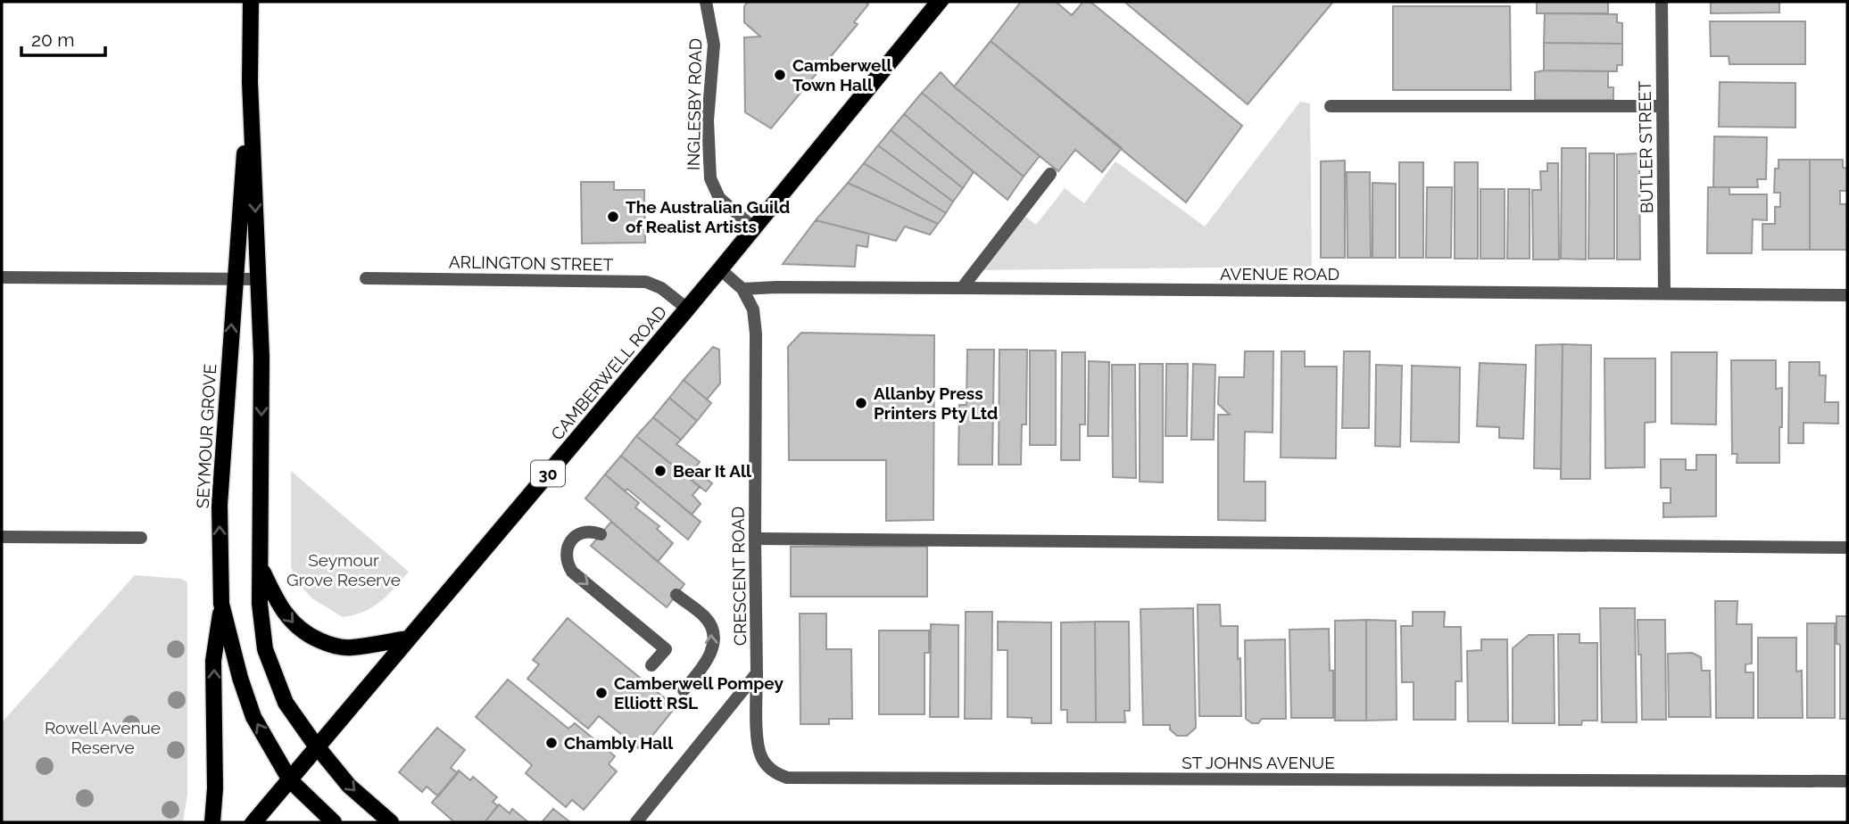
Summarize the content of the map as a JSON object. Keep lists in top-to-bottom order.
{
  "streets": {
    "main road": ["CAMBERWELL ROAD", "SEYMOUR GROVE", "30"],
    "street": [
      "INGLESBY ROAD",
      "BUTLER STREET",
      "ARLINGTON STREET",
      "AVENUE ROAD",
      "CRESCENT ROAD",
      "ST JOHNS AVENUE"
    ]
  },
  "crossings": [
    ["INGLESBY ROAD", "CAMBERWELL ROAD"],
    ["BUTLER STREET", "AVENUE ROAD"],
    ["ARLINGTON STREET", "CAMBERWELL ROAD"],
    ["AVENUE ROAD", "CRESCENT ROAD"],
    ["CAMBERWELL ROAD", "SEYMOUR GROVE"],
    ["CRESCENT ROAD", "ST JOHNS AVENUE"]
  ],
  "parks": ["Seymour Grove Reserve", "Rowell Avenue Reserve"],
  "places": [
    "Camberwell Town Hall",
    "The Australian Guild of Realist Artists",
    "Allanby Press Printers Pty Ltd",
    "Bear It All",
    "Camberwell Pompey Elliott RSL",
    "Chambly Hall"
  ],
  "scale_bar": "20 m"
}
